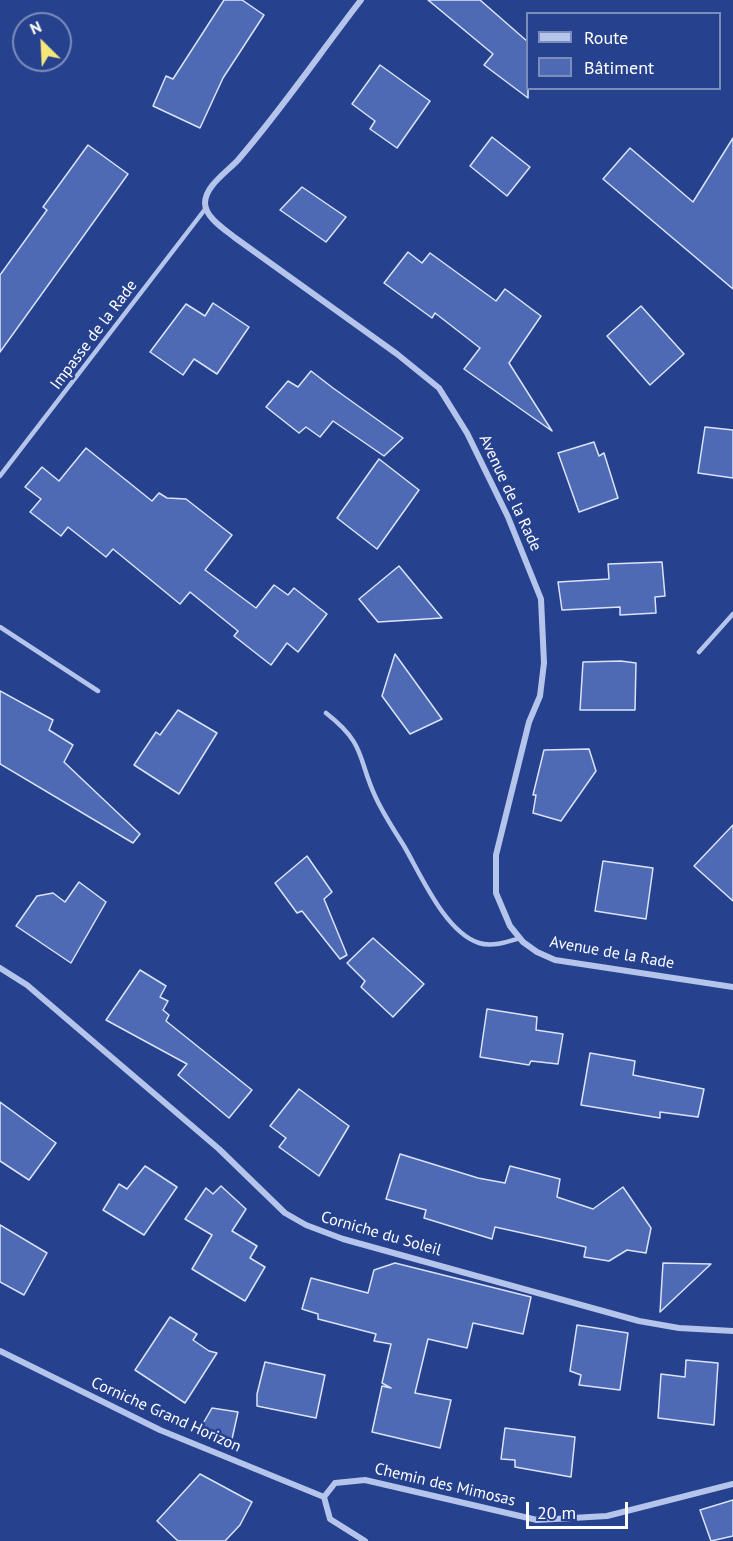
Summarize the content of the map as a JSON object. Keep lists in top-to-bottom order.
{
  "streets": {
    "street": [
      "Avenue de la Rade",
      "Corniche du Soleil",
      "Corniche Grand Horizon",
      "Chemin des Mimosas"
    ],
    "lane": ["Impasse de la Rade"]
  },
  "crossings": [
    ["Impasse de la Rade", "Avenue de la Rade"],
    ["Corniche Grand Horizon", "Chemin des Mimosas"]
  ],
  "legend": ["Route", "Bâtiment"],
  "scale_bar": "20 m",
  "north": "top left"
}
